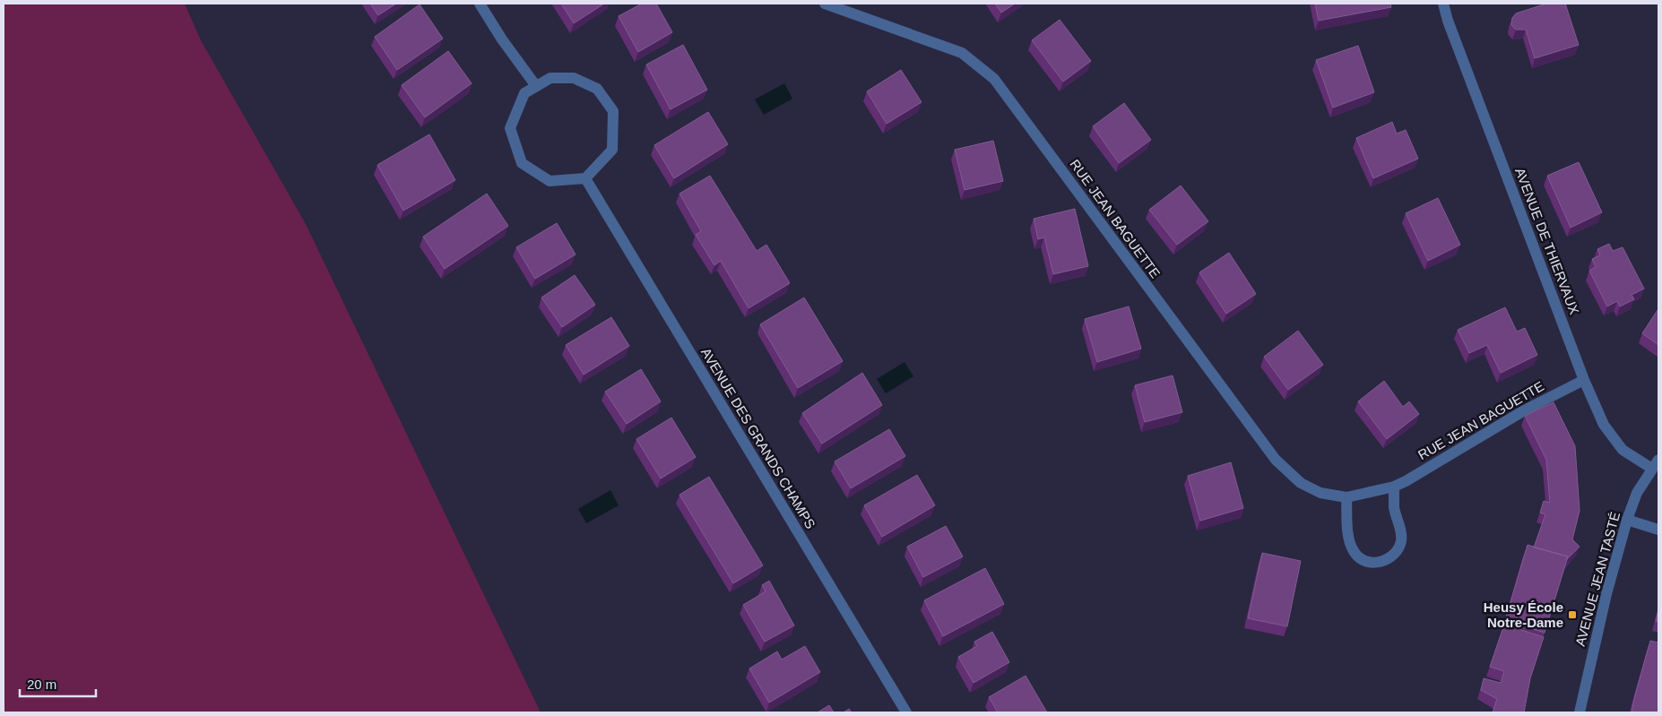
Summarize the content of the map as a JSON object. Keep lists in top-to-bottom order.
{
  "streets": {
    "street": [
      "RUE JEAN BAGUETTE",
      "AVENUE DE THIERVAUX",
      "AVENUE DES GRANDS CHAMPS",
      "AVENUE JEAN TASTÉ"
    ]
  },
  "crossings": [
    ["RUE JEAN BAGUETTE", "AVENUE DE THIERVAUX"],
    ["AVENUE DE THIERVAUX", "AVENUE JEAN TASTÉ"]
  ],
  "places": {
    "transit": ["Heusy École Notre-Dame"]
  },
  "scale_bar": "20 m"
}
